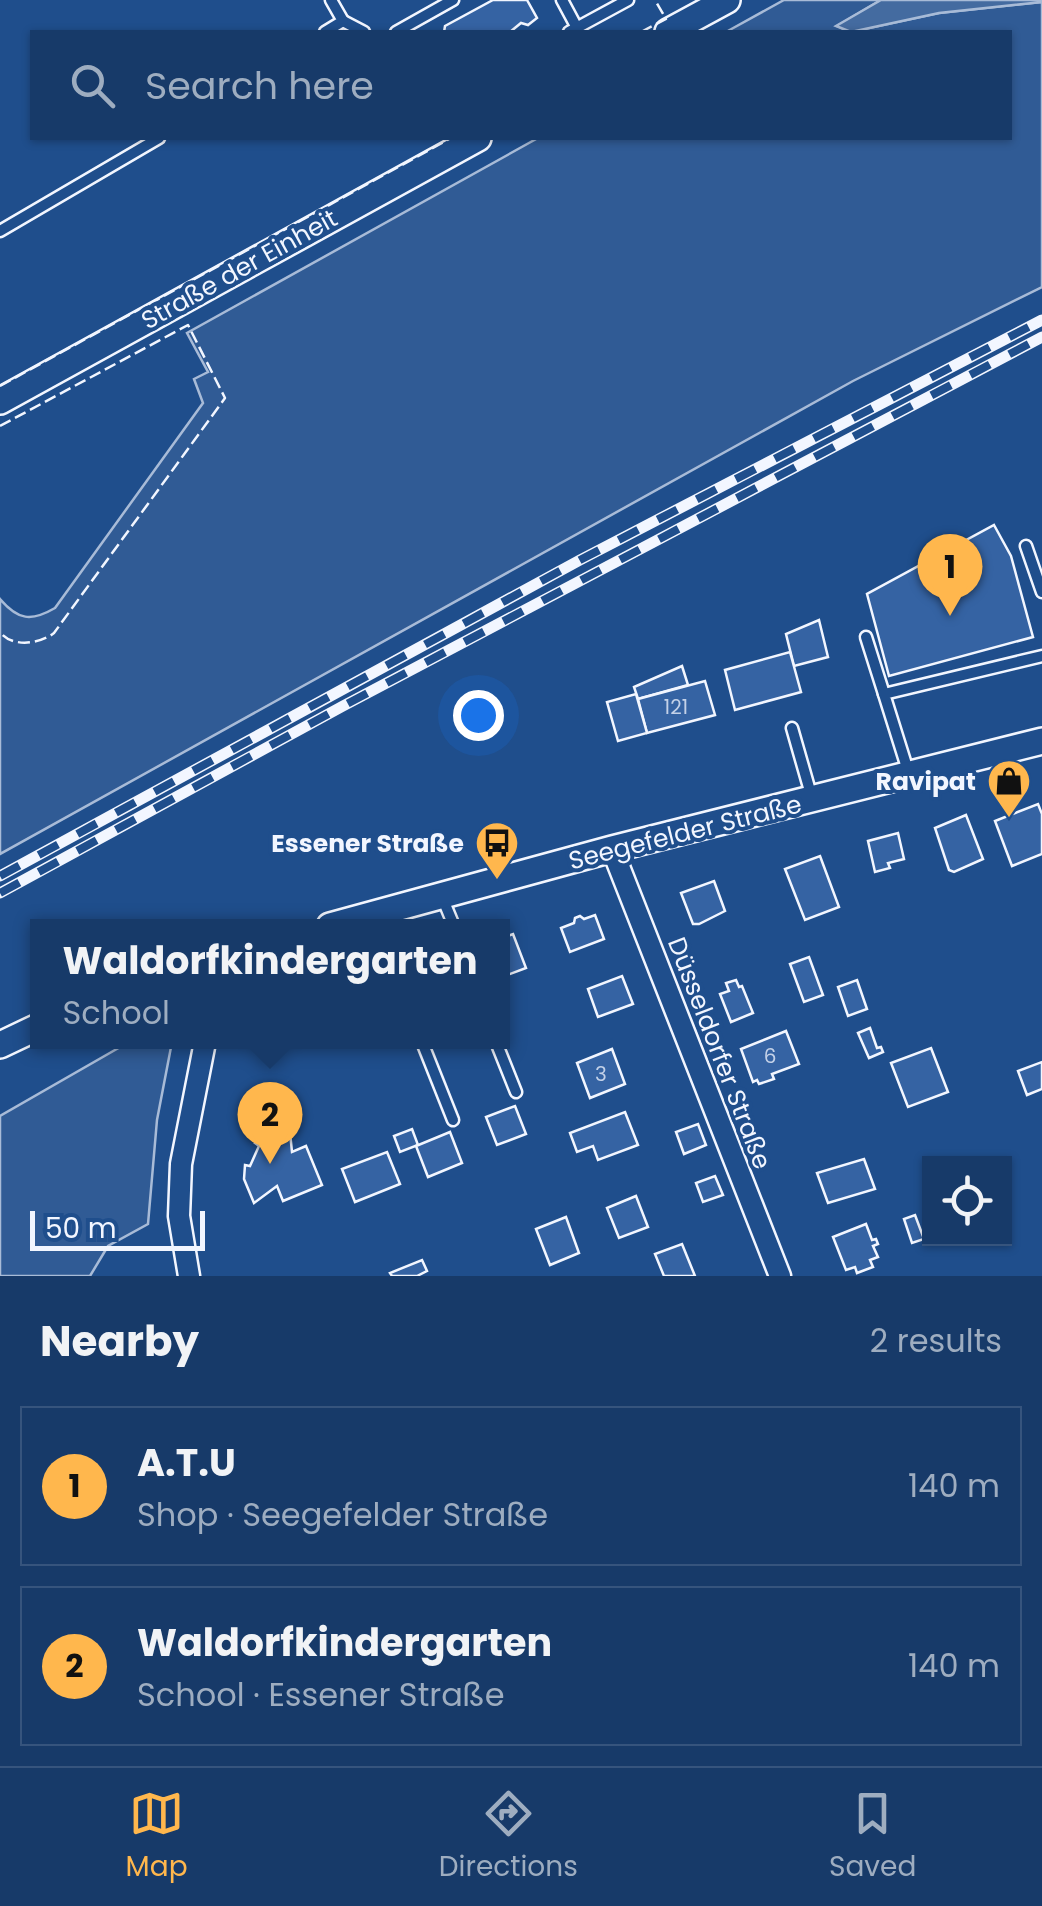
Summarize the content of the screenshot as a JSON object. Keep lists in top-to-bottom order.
{
  "streets": {
    "street": ["Straße der Einheit", "Seegefelder Straße", "Düsseldorfer Straße"]
  },
  "crossings": [
    ["Seegefelder Straße", "Düsseldorfer Straße"]
  ],
  "places": {
    "shop": ["Ravipat"],
    "bus stop": ["Essener Straße"]
  },
  "house_numbers": ["121", "6", "3"],
  "scale_bar": "50 m",
  "page": {
    "search": "Search here",
    "pins": ["1", "2"],
    "popup": ["Waldorfkindergarten", "School"],
    "scale": "50 m",
    "heading": ["Nearby", "2 results"],
    "list": [
      {
        "mark": "1",
        "name": "A.T.U",
        "note": "Shop · Seegefelder Straße",
        "value": "140 m"
      },
      {
        "mark": "2",
        "name": "Waldorfkindergarten",
        "note": "School · Essener Straße",
        "value": "140 m"
      }
    ],
    "nav": ["Map", "Directions", "Saved"]
  }
}
